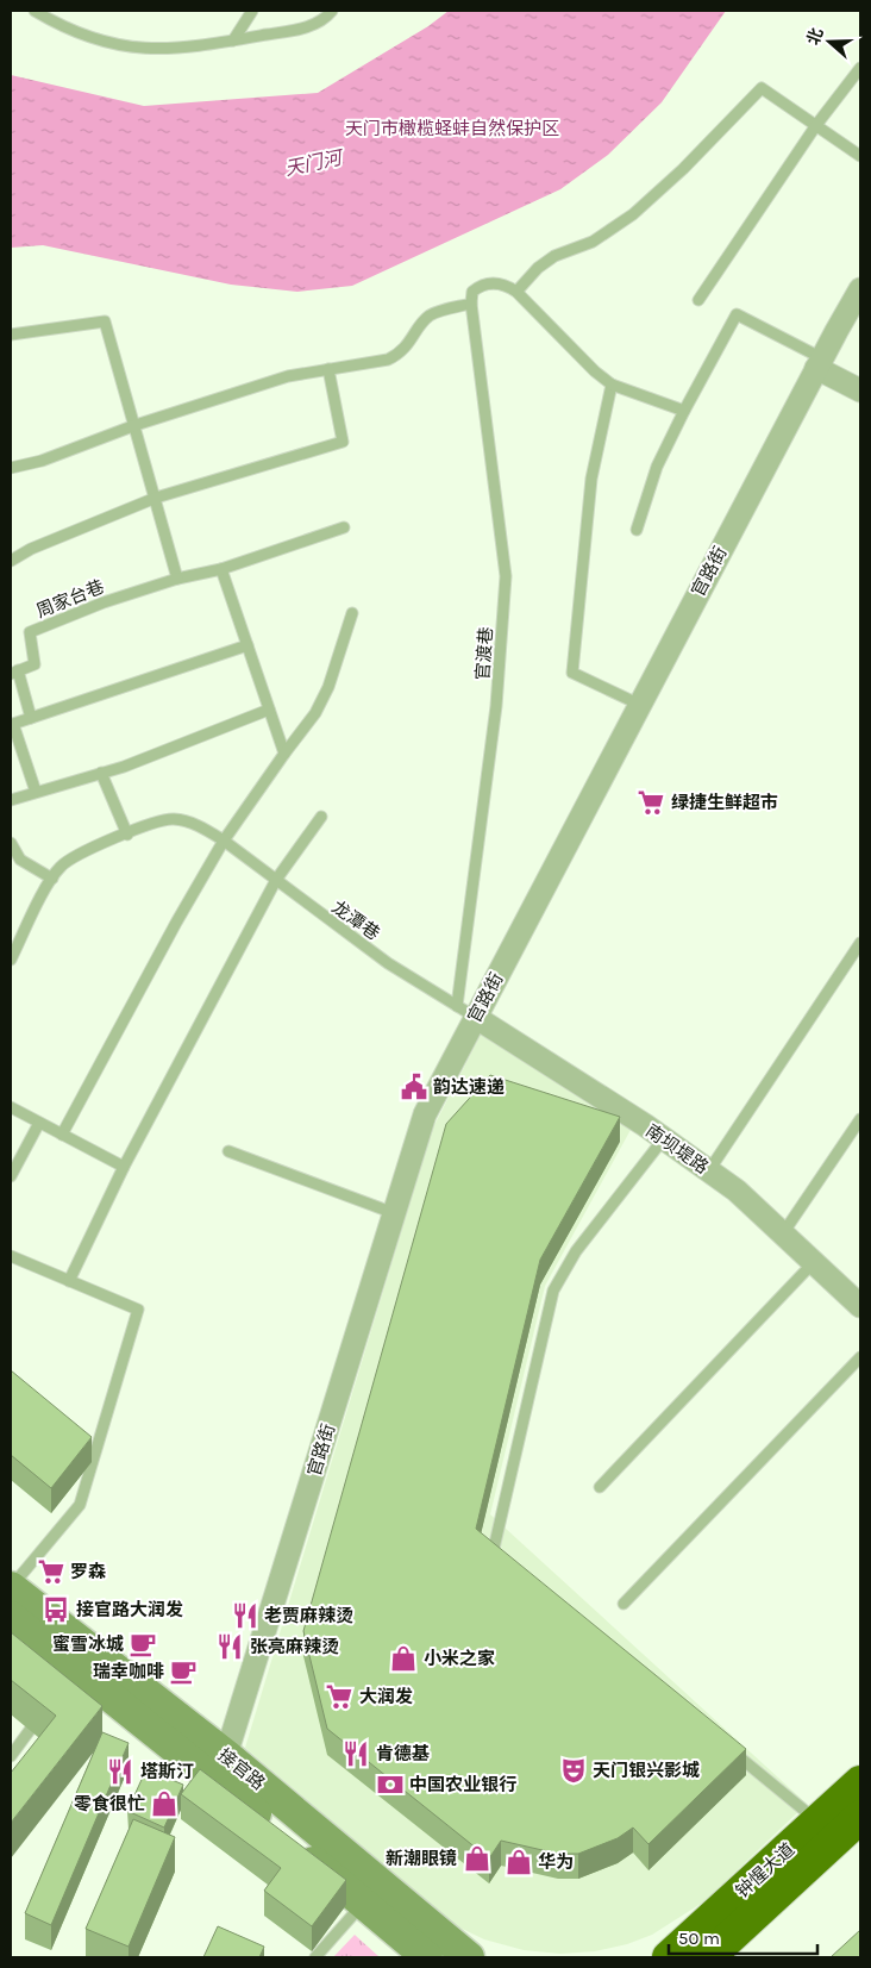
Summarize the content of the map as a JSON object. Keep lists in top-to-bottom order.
{
  "streets": {
    "highway": ["钟惺大道"],
    "main road": ["接官路"],
    "street": ["官路街", "南坝堤路"],
    "lane": ["周家台巷", "官渡巷", "龙潭巷"]
  },
  "crossings": [
    ["官路街", "官渡巷"],
    ["官路街", "龙潭巷"],
    ["官路街", "南坝堤路"],
    ["官路街", "接官路"],
    ["官渡巷", "龙潭巷"],
    ["官渡巷", "南坝堤路"],
    ["龙潭巷", "南坝堤路"]
  ],
  "water": ["天门河"],
  "parks": ["天门市橄榄蛏蚌自然保护区"],
  "places": {
    "supermarket": ["绿捷生鲜超市", "罗森", "大润发"],
    "public building": ["韵达速递"],
    "bus stop": ["接官路大润发"],
    "restaurant": [
      "老贾麻辣烫",
      "张亮麻辣烫",
      "肯德基",
      "塔斯汀"
    ],
    "cafe": ["蜜雪冰城", "瑞幸咖啡"],
    "shop": [
      "小米之家",
      "零食很忙",
      "新潮眼镜",
      "华为"
    ],
    "theatre": ["天门银兴影城"],
    "bank": ["中国农业银行"]
  },
  "scale_bar": "50 m",
  "north": "left"
}
